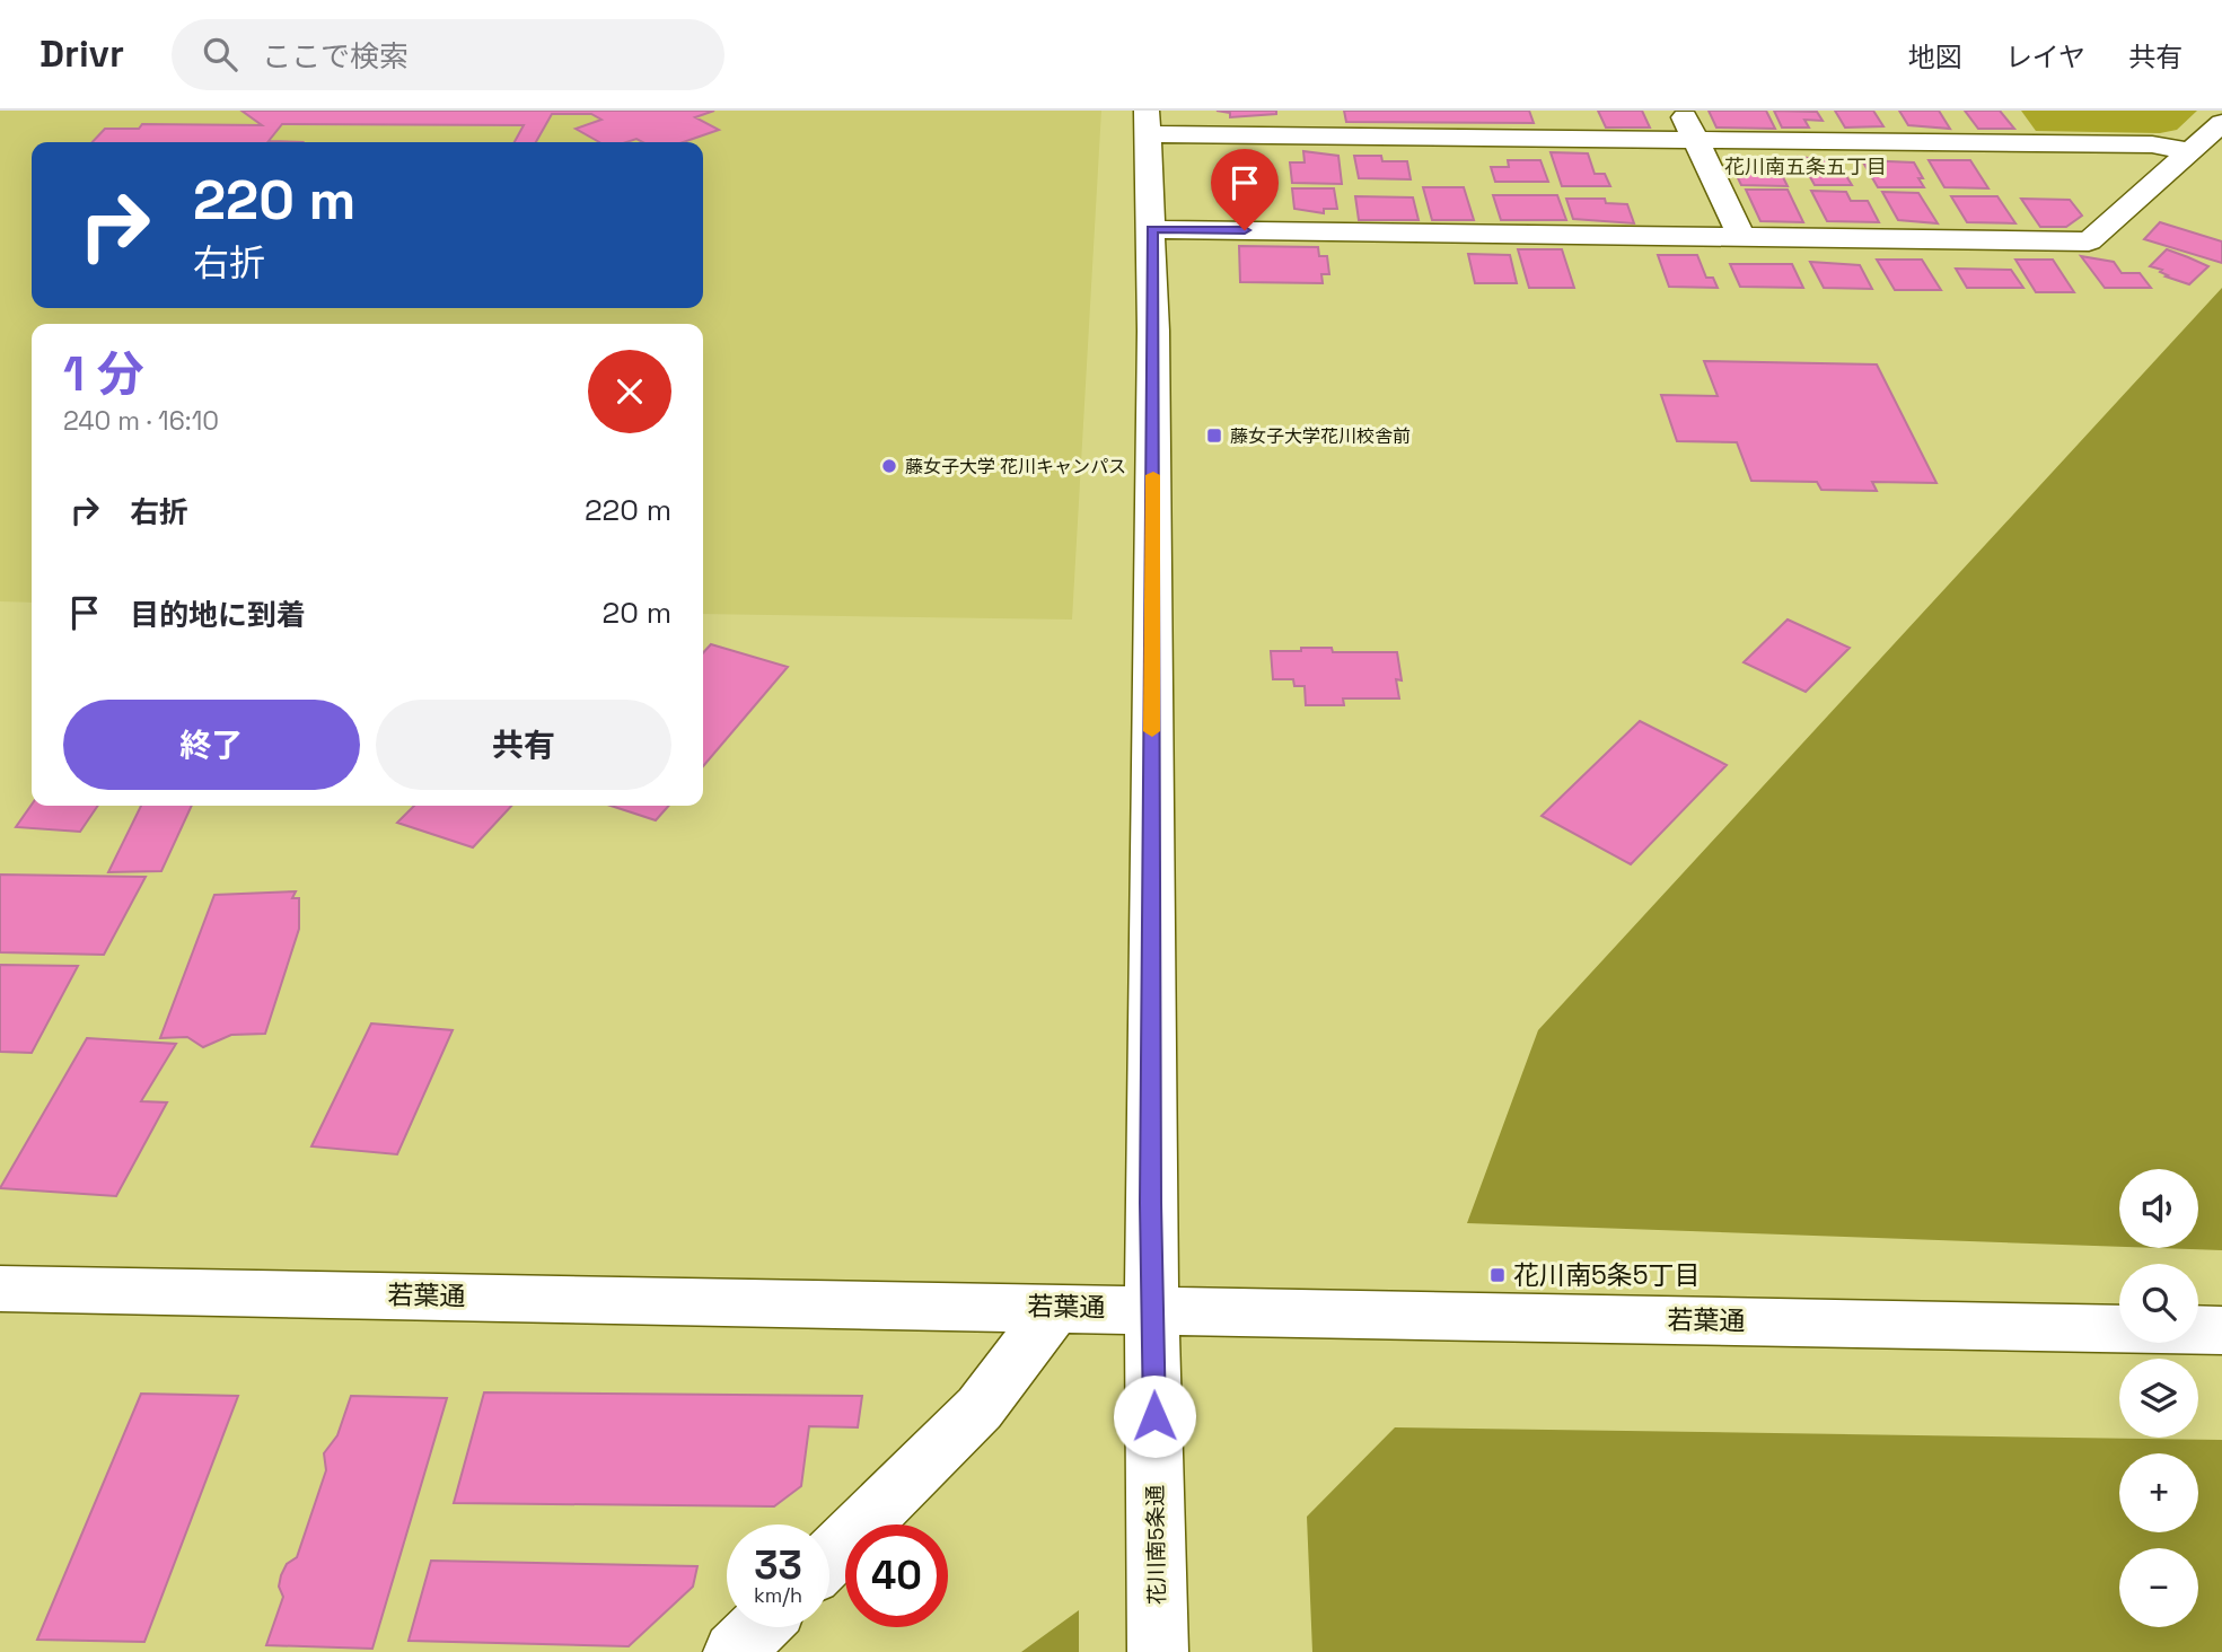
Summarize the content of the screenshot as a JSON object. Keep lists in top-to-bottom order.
{
  "streets": {
    "street": ["若葉通", "花川南5条通"]
  },
  "crossings": [
    ["若葉通", "花川南5条通"]
  ],
  "districts": ["花川南五条五丁目"],
  "places": {
    "transit": ["藤女子大学花川校舎前", "花川南5条5丁目"],
    "other": ["藤女子大学 花川キャンパス"]
  },
  "page": {
    "header": "Drivr",
    "search": "ここで検索",
    "nav": ["地図", "レイヤ", "共有"],
    "turn": ["220 m", "右折"],
    "heading": ["1 分", "240 m · 16:10"],
    "list": [
      {
        "name": "右折",
        "value": "220 m"
      },
      {
        "name": "目的地に到着",
        "value": "20 m"
      }
    ],
    "buttons": ["終了", "共有"],
    "map_buttons": ["+", "−"],
    "speed": "33 km/h",
    "limit": "40"
  }
}
